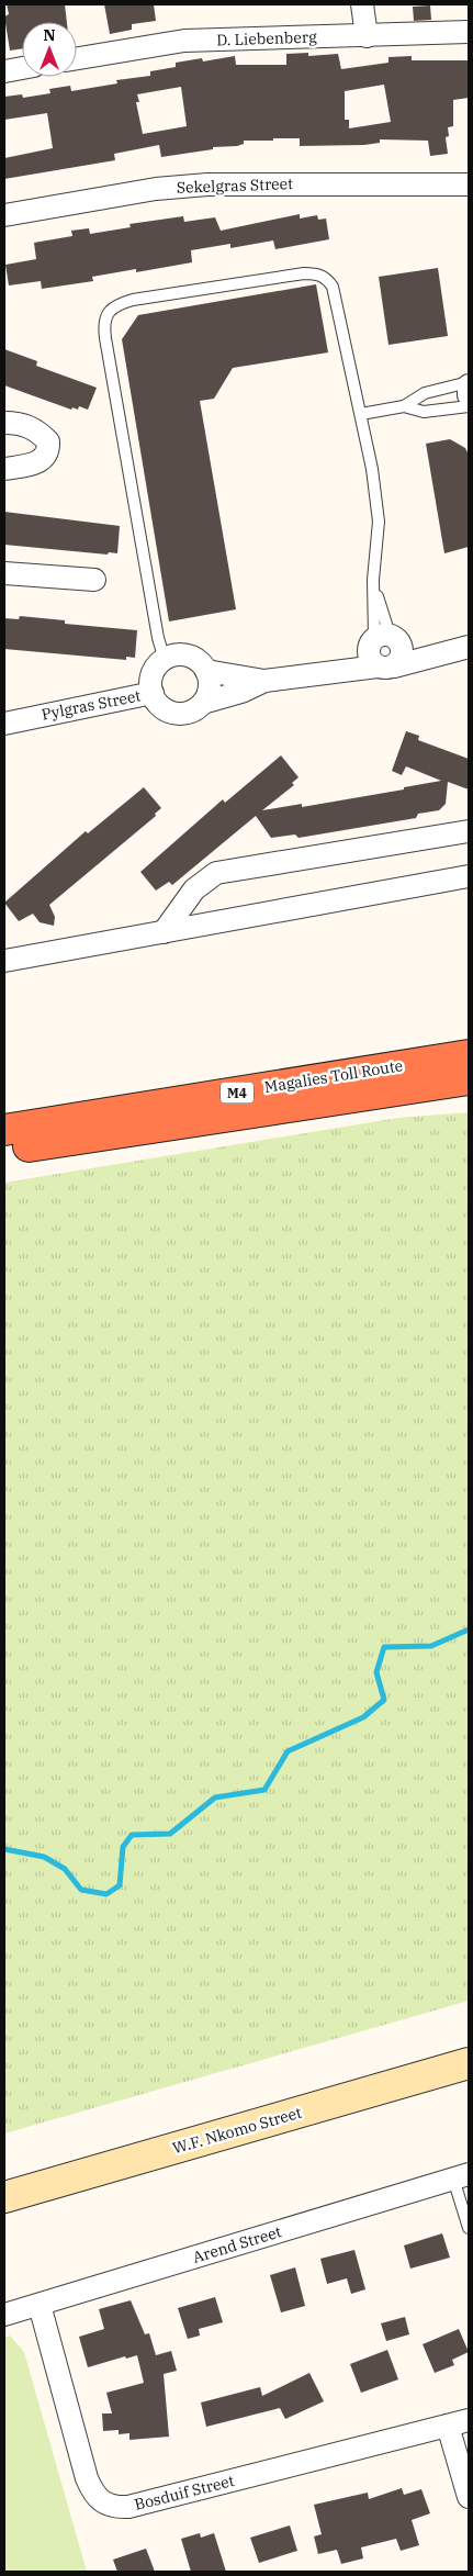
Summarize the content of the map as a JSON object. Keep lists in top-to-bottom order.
{
  "streets": {
    "highway": ["Magalies Toll Route", "M4"],
    "main road": ["W.F. Nkomo Street"],
    "street": [
      "D. Liebenberg",
      "Sekelgras Street",
      "Pylgras Street",
      "Arend Street",
      "Bosduif Street"
    ]
  },
  "crossings": [
    ["Arend Street", "Bosduif Street"]
  ],
  "north": "top"
}
